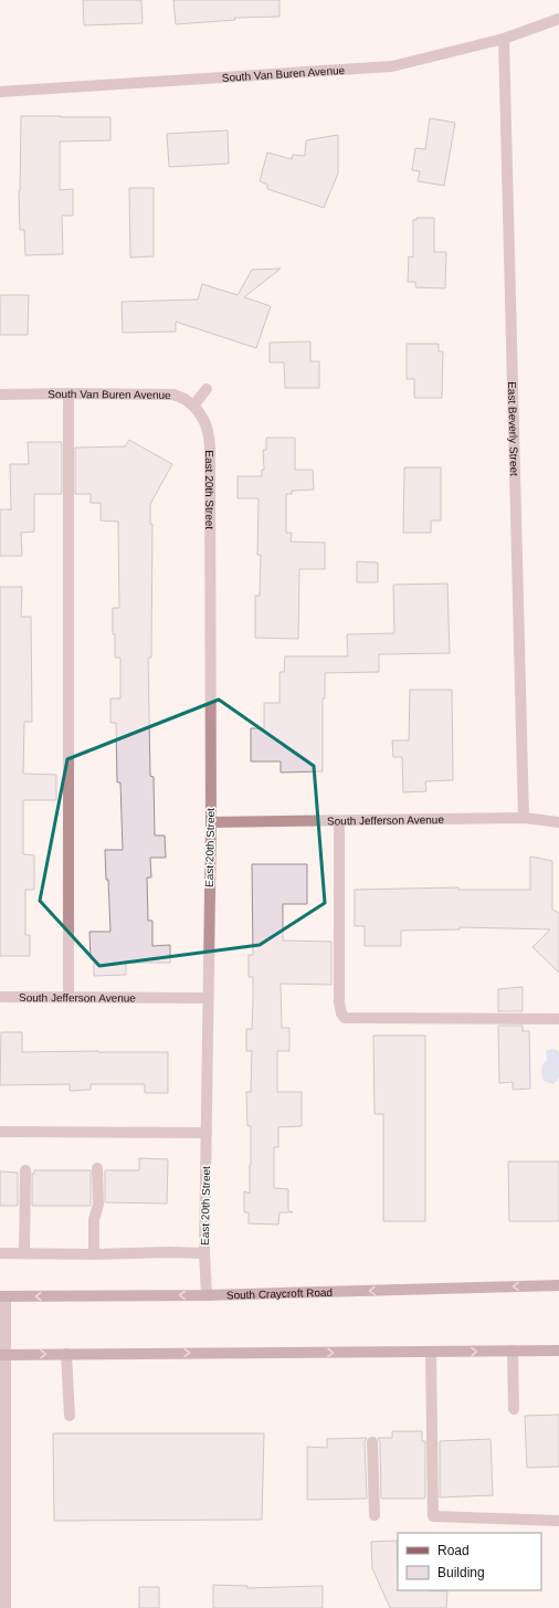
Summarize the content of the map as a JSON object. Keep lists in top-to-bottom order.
{
  "streets": {
    "main road": ["South Craycroft Road"],
    "street": [
      "South Van Buren Avenue",
      "East Beverly Street",
      "East 20th Street",
      "South Jefferson Avenue"
    ]
  },
  "crossings": [
    ["South Van Buren Avenue", "East Beverly Street"],
    ["South Van Buren Avenue", "East 20th Street"],
    ["East Beverly Street", "South Jefferson Avenue"],
    ["East 20th Street", "South Jefferson Avenue"],
    ["East 20th Street", "South Craycroft Road"]
  ],
  "legend": ["Road", "Building"]
}
